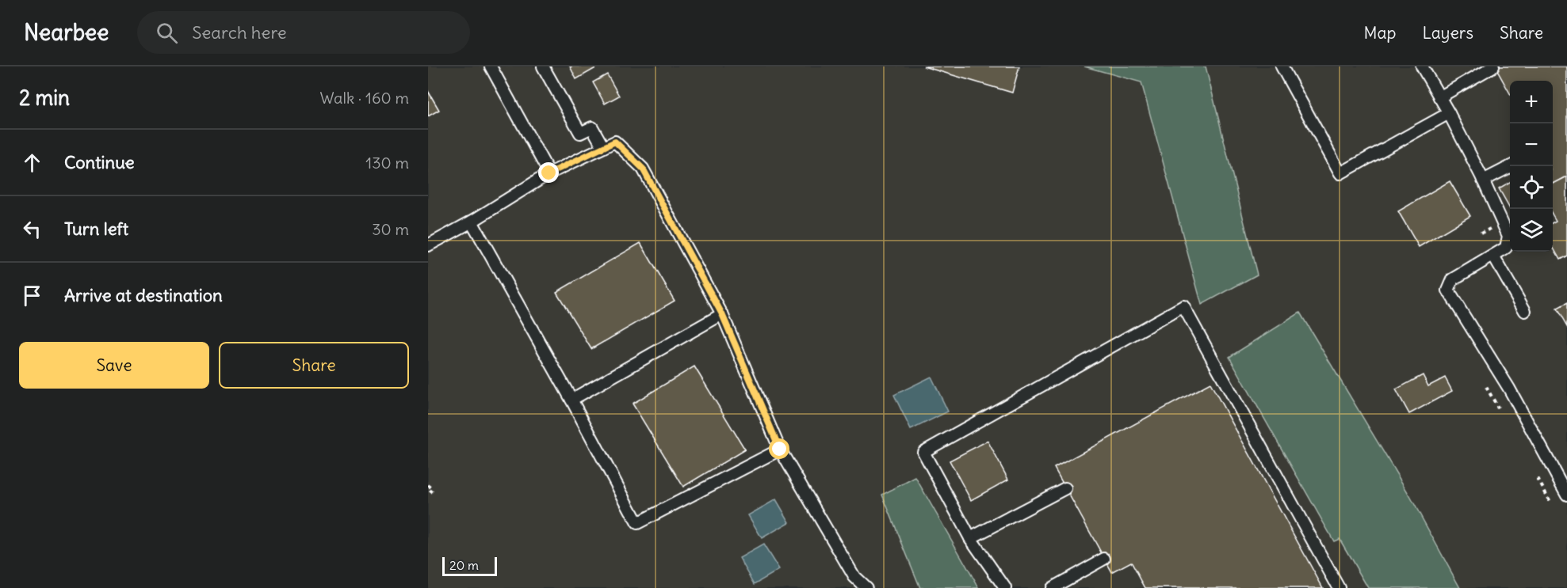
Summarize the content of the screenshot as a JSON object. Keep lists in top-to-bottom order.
{
  "scale_bar": "20 m",
  "page": {
    "header": "Nearbee",
    "search": "Search here",
    "nav": ["Map", "Layers", "Share"],
    "heading": ["2 min", "Walk · 160 m"],
    "map_buttons": ["+", "−"],
    "list": [
      ["Continue", "130 m"],
      ["Turn left", "30 m"],
      "Arrive at destination"
    ],
    "buttons": ["Save", "Share"],
    "scale": "20 m"
  }
}
